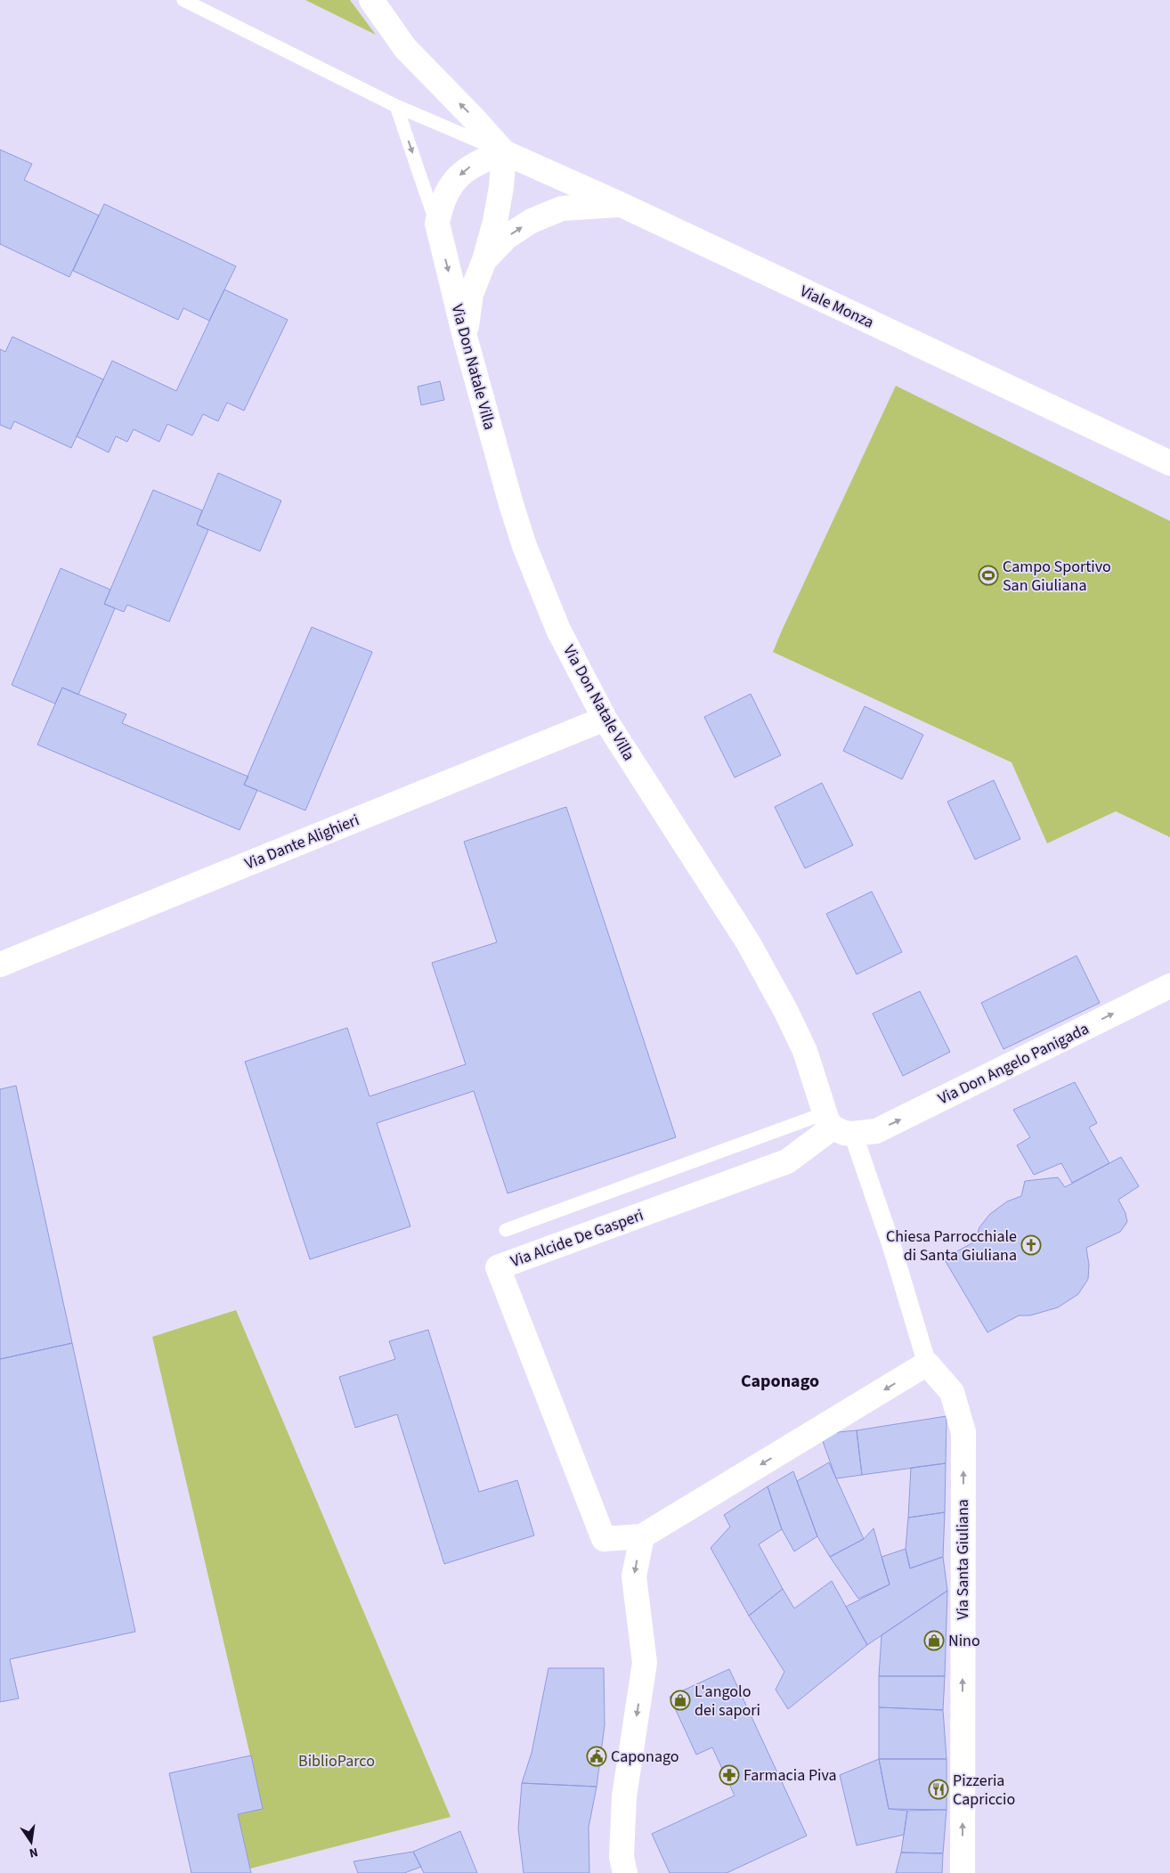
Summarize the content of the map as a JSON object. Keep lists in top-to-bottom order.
{
  "streets": {
    "street": [
      "Viale Monza",
      "Via Don Natale Villa",
      "Via Dante Alighieri",
      "Via Don Angelo Panigada",
      "Via Alcide De Gasperi",
      "Via Santa Giuliana"
    ]
  },
  "crossings": [
    ["Viale Monza", "Via Don Natale Villa"],
    ["Via Don Natale Villa", "Via Dante Alighieri"],
    ["Via Don Natale Villa", "Via Don Angelo Panigada"],
    ["Via Don Natale Villa", "Via Alcide De Gasperi"],
    ["Via Don Angelo Panigada", "Via Alcide De Gasperi"],
    ["Via Alcide De Gasperi", "Via Santa Giuliana"]
  ],
  "one_way": ["Via Don Angelo Panigada", "Via Santa Giuliana"],
  "districts": ["Caponago"],
  "parks": ["BiblioParco"],
  "places": {
    "sports": ["Campo Sportivo San Giuliana"],
    "church": ["Chiesa Parrocchiale di Santa Giuliana"],
    "shop": ["Nino", "L'angolo dei sapori"],
    "public building": ["Caponago"],
    "pharmacy": ["Farmacia Piva"],
    "restaurant": ["Pizzeria Capriccio"]
  },
  "north": "bottom"
}
